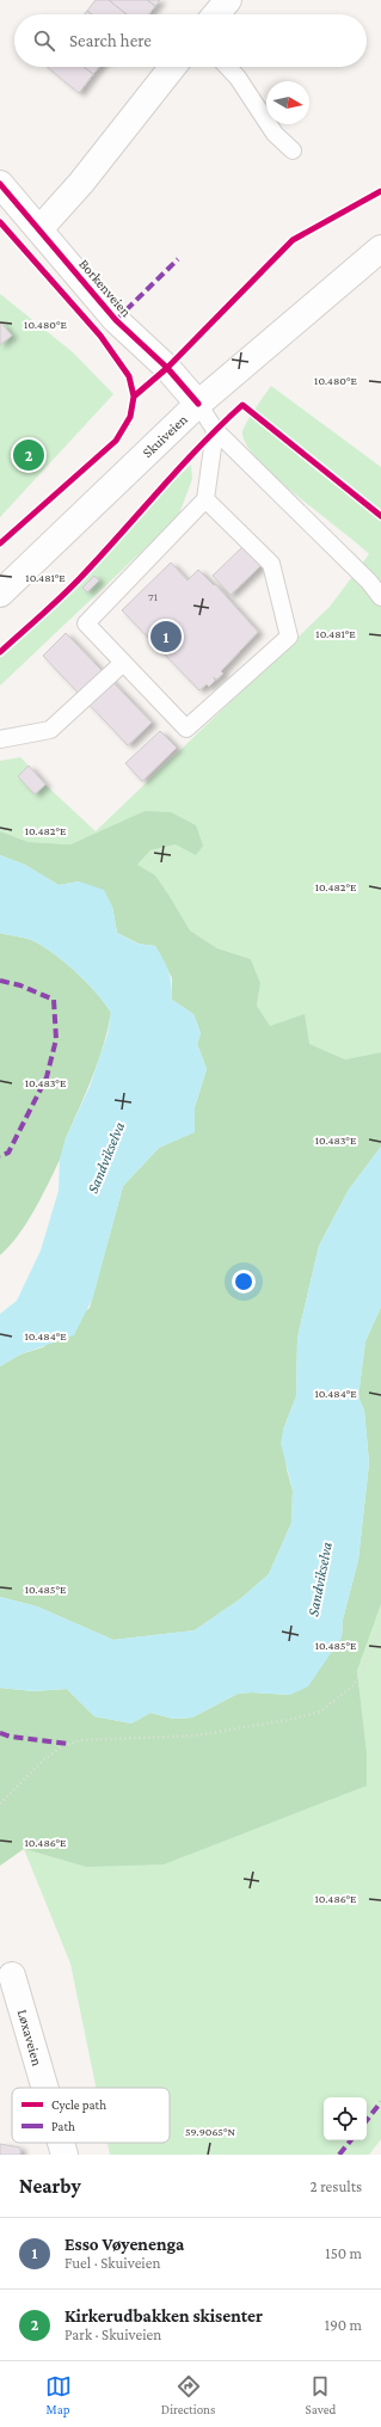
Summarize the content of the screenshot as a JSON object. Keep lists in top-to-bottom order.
{
  "streets": {
    "street": ["Borkenveien", "Skuiveien", "Løxaveien"]
  },
  "crossings": [
    ["Borkenveien", "Skuiveien"]
  ],
  "water": ["Sandvikselva"],
  "house_numbers": ["71"],
  "legend": ["Cycle path", "Path"],
  "north": "right",
  "page": {
    "search": "Search here",
    "pins": ["2", "1"],
    "heading": ["Nearby", "2 results"],
    "list": [
      {
        "mark": "1",
        "name": "Esso Vøyenenga",
        "note": "Fuel · Skuiveien",
        "value": "150 m"
      },
      {
        "mark": "2",
        "name": "Kirkerudbakken skisenter",
        "note": "Park · Skuiveien",
        "value": "190 m"
      }
    ],
    "nav": ["Map", "Directions", "Saved"]
  },
  "coordinates": [
    "10.480°E",
    "10.481°E",
    "10.482°E",
    "10.483°E",
    "10.484°E",
    "10.485°E",
    "10.486°E",
    "59.9065°N"
  ]
}
